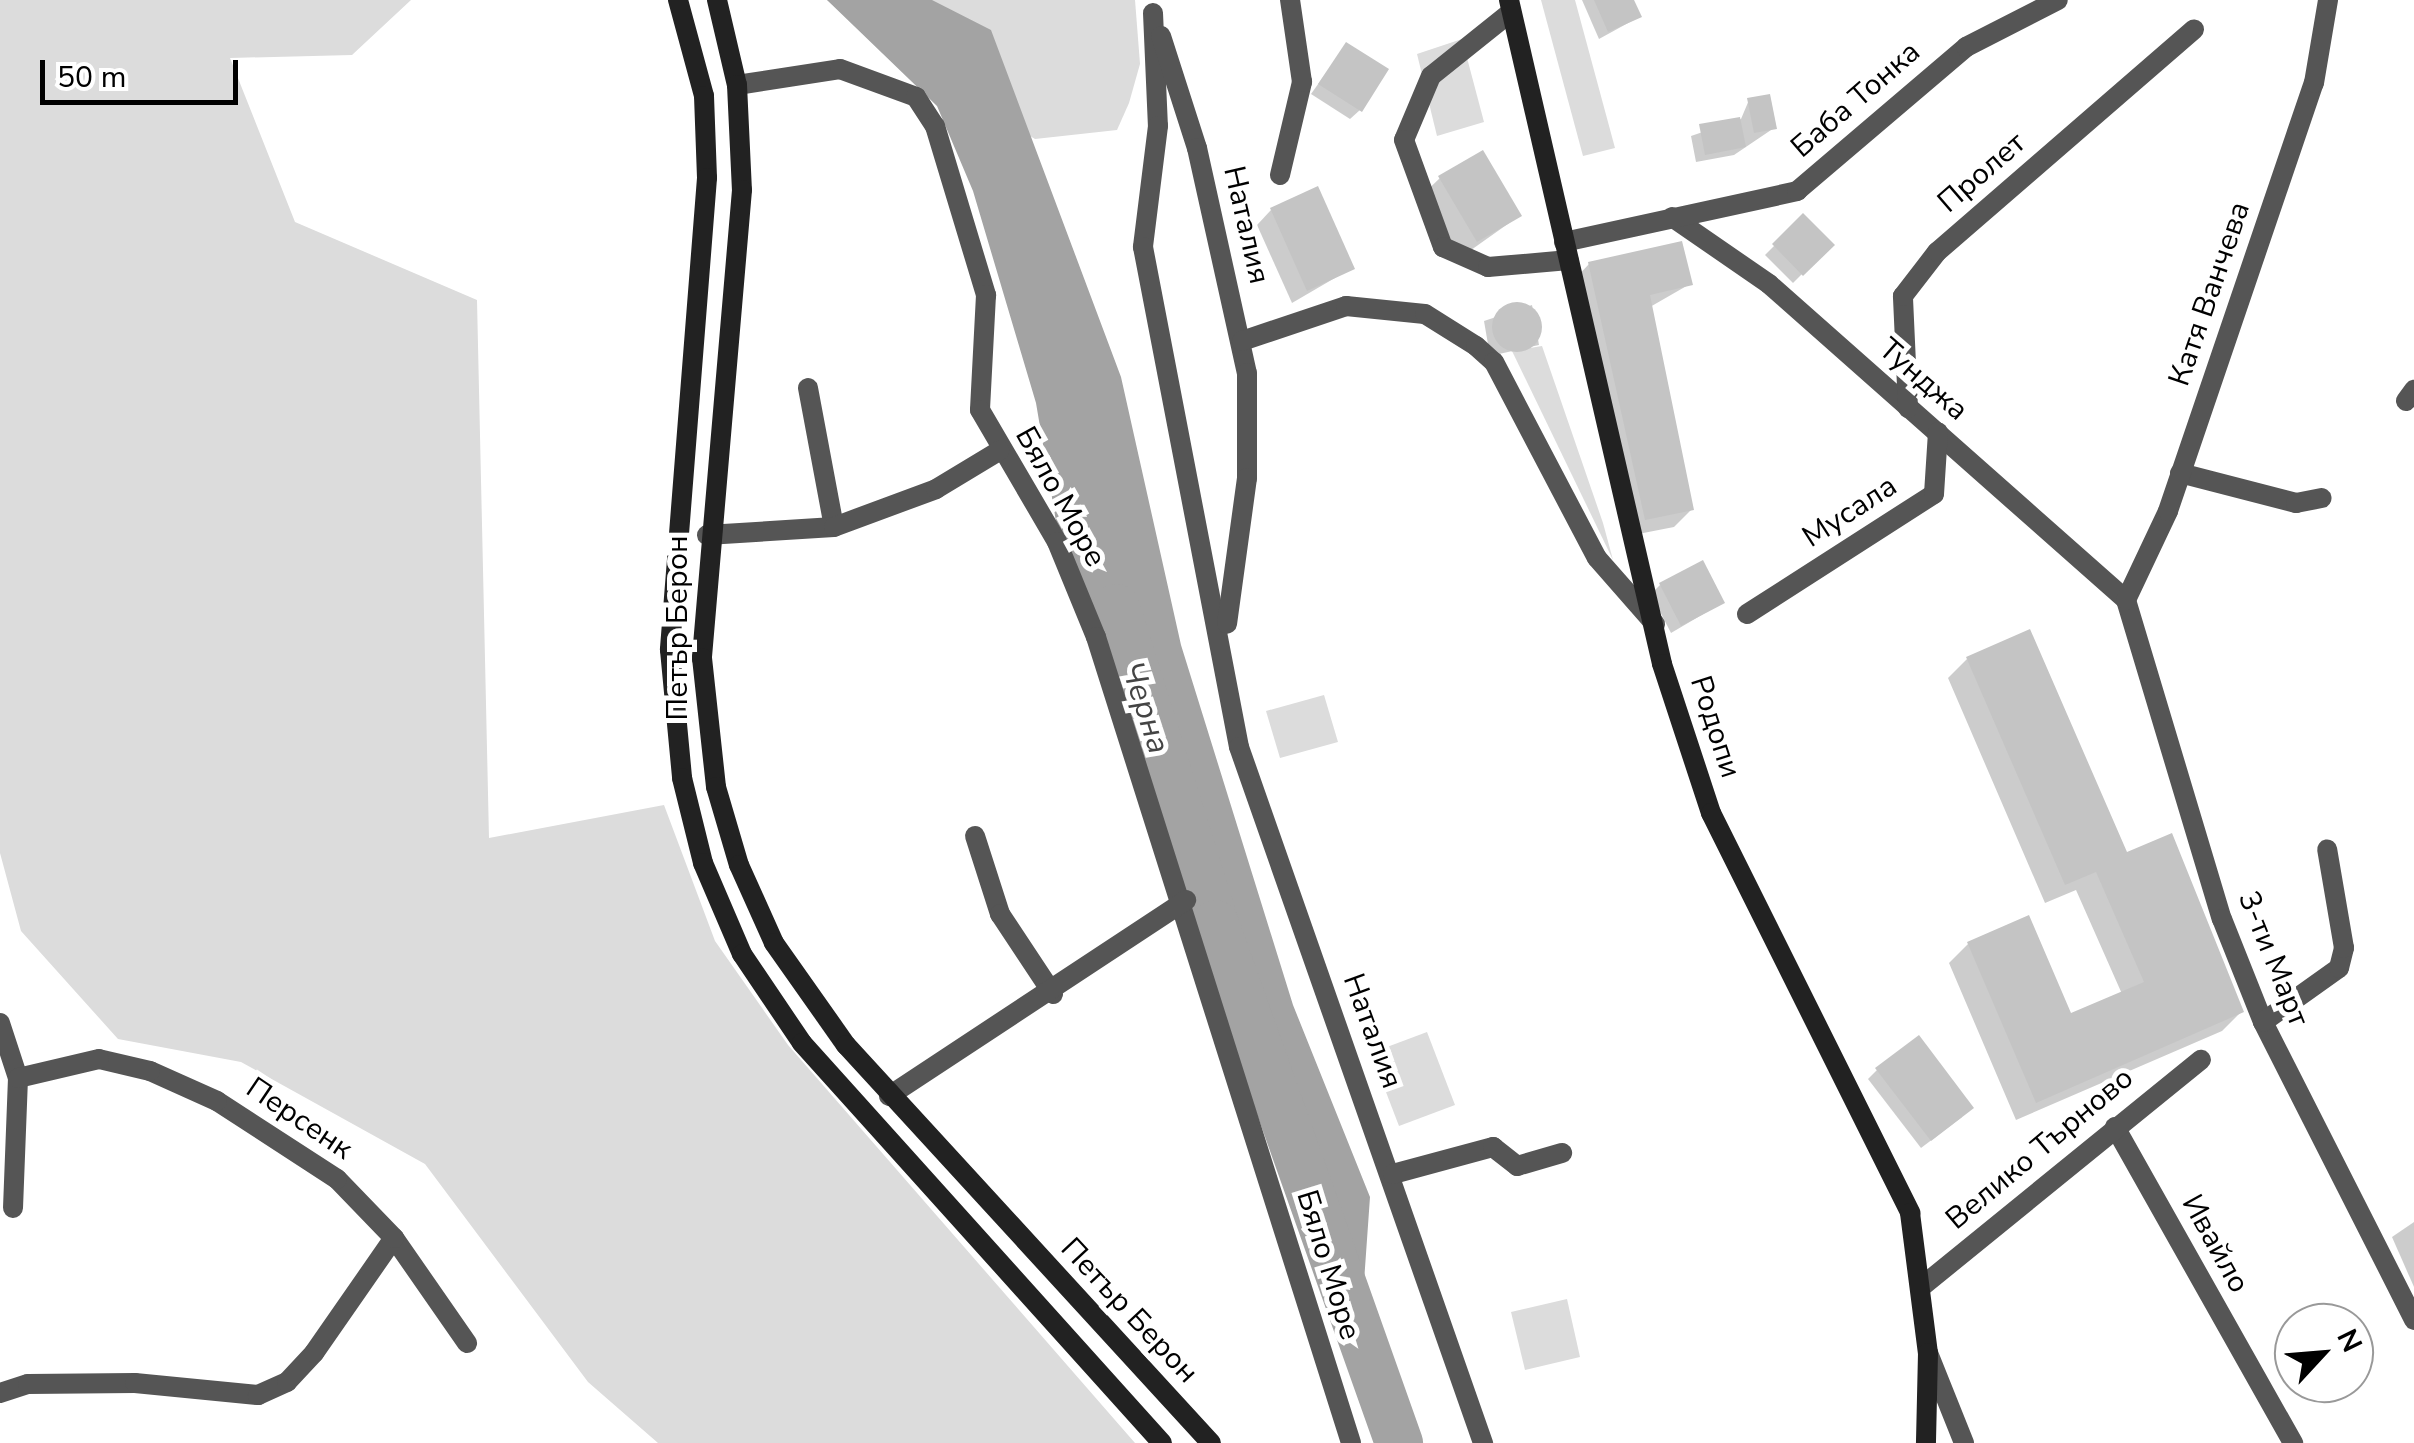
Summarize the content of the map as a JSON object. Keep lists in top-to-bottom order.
{
  "streets": {
    "main road": ["Петър Берон", "Родопи"],
    "street": [
      "Баба Тонка",
      "Пролет",
      "Наталия",
      "Катя Ванчева",
      "Тунджа",
      "Бяло Море",
      "Мусала",
      "3-ти Март",
      "Персенк",
      "Велико Търново",
      "Ивайло"
    ]
  },
  "crossings": [
    ["Баба Тонка", "Тунджа"],
    ["Баба Тонка", "Родопи"],
    ["Пролет", "Тунджа"],
    ["Катя Ванчева", "Тунджа"],
    ["Катя Ванчева", "3-ти Март"],
    ["Тунджа", "Мусала"],
    ["Тунджа", "3-ти Март"],
    ["Бяло Море", "Петър Берон"],
    ["Родопи", "Велико Търново"],
    ["Велико Търново", "Ивайло"]
  ],
  "water": ["Черна"],
  "scale_bar": "50 m",
  "north": "top right"
}
